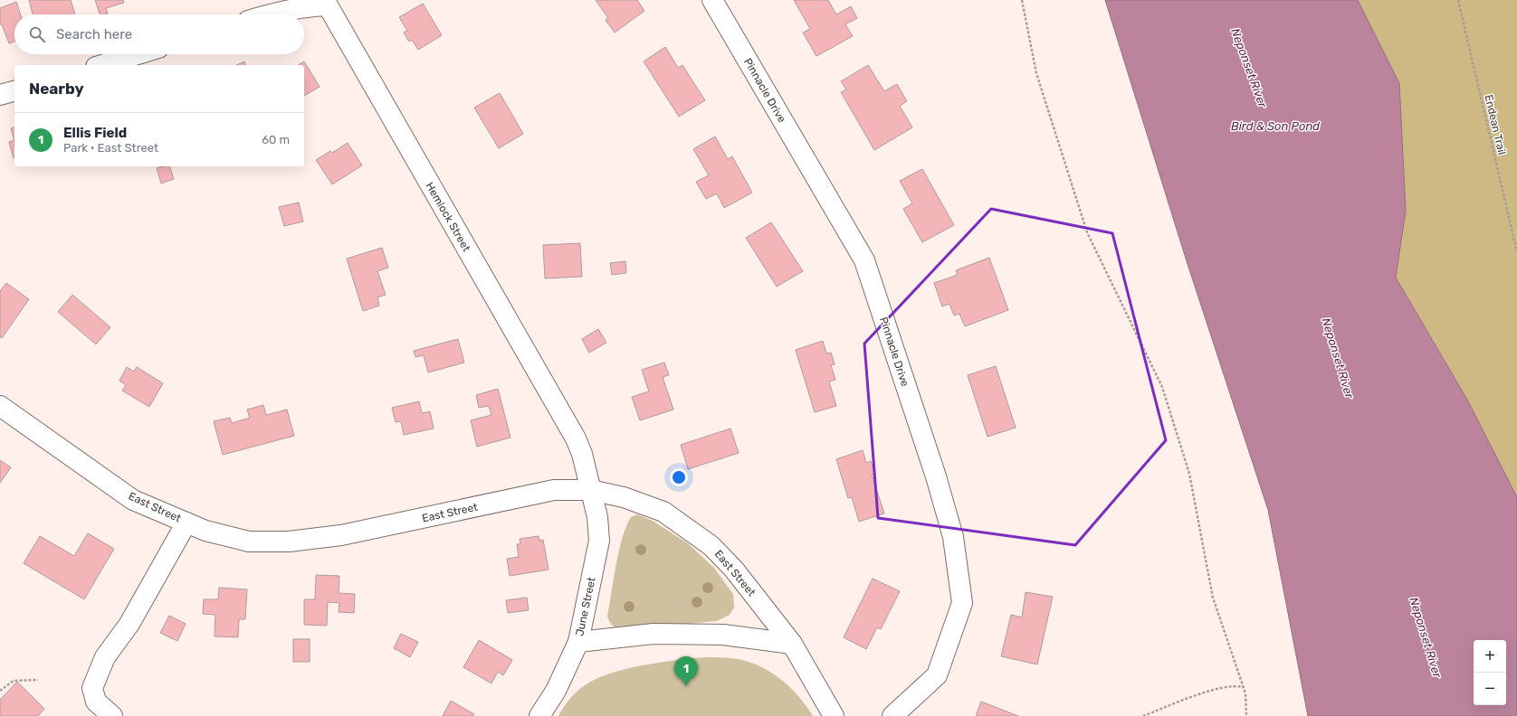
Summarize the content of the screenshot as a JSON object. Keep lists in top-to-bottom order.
{
  "streets": {
    "street": [
      "Pinnacle Drive",
      "Hemlock Street",
      "East Street",
      "June Street"
    ],
    "path": ["Endean Trail"]
  },
  "crossings": [
    ["Hemlock Street", "East Street"],
    ["Hemlock Street", "June Street"],
    ["East Street", "June Street"]
  ],
  "water": ["Neponset River", "Bird & Son Pond"],
  "page": {
    "search": "Search here",
    "heading": "Nearby",
    "list": [
      {
        "mark": "1",
        "name": "Ellis Field",
        "note": "Park · East Street",
        "value": "60 m"
      }
    ],
    "map_buttons": ["+", "−"],
    "pins": "1"
  }
}
